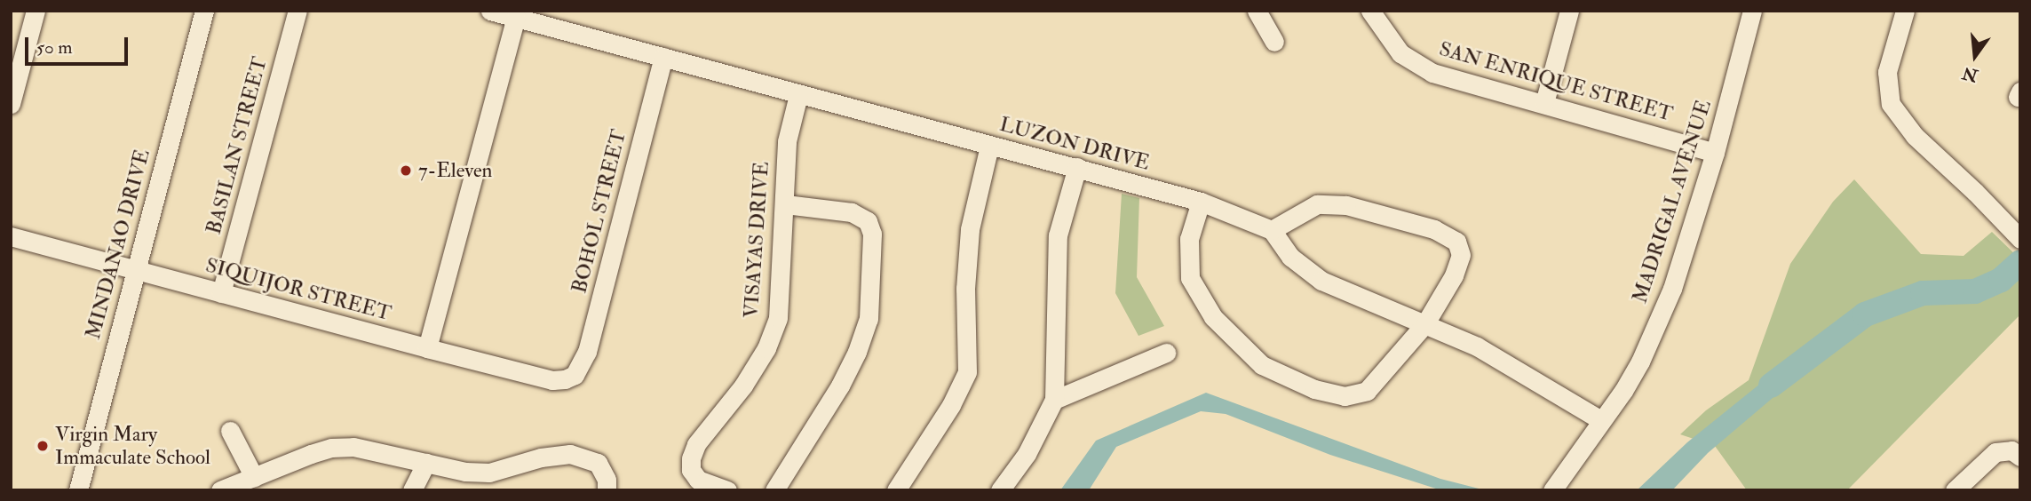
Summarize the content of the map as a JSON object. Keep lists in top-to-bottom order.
{
  "streets": {
    "street": [
      "SAN ENRIQUE STREET",
      "LUZON DRIVE",
      "BASILAN STREET",
      "MADRIGAL AVENUE",
      "BOHOL STREET",
      "VISAYAS DRIVE",
      "MINDANAO DRIVE",
      "SIQUIJOR STREET"
    ]
  },
  "crossings": [
    ["SAN ENRIQUE STREET", "MADRIGAL AVENUE"],
    ["LUZON DRIVE", "BOHOL STREET"],
    ["LUZON DRIVE", "VISAYAS DRIVE"],
    ["BASILAN STREET", "SIQUIJOR STREET"],
    ["BOHOL STREET", "SIQUIJOR STREET"],
    ["MINDANAO DRIVE", "SIQUIJOR STREET"]
  ],
  "places": ["7-Eleven", "Virgin Mary Immaculate School"],
  "scale_bar": "50 m",
  "north": "bottom"
}
